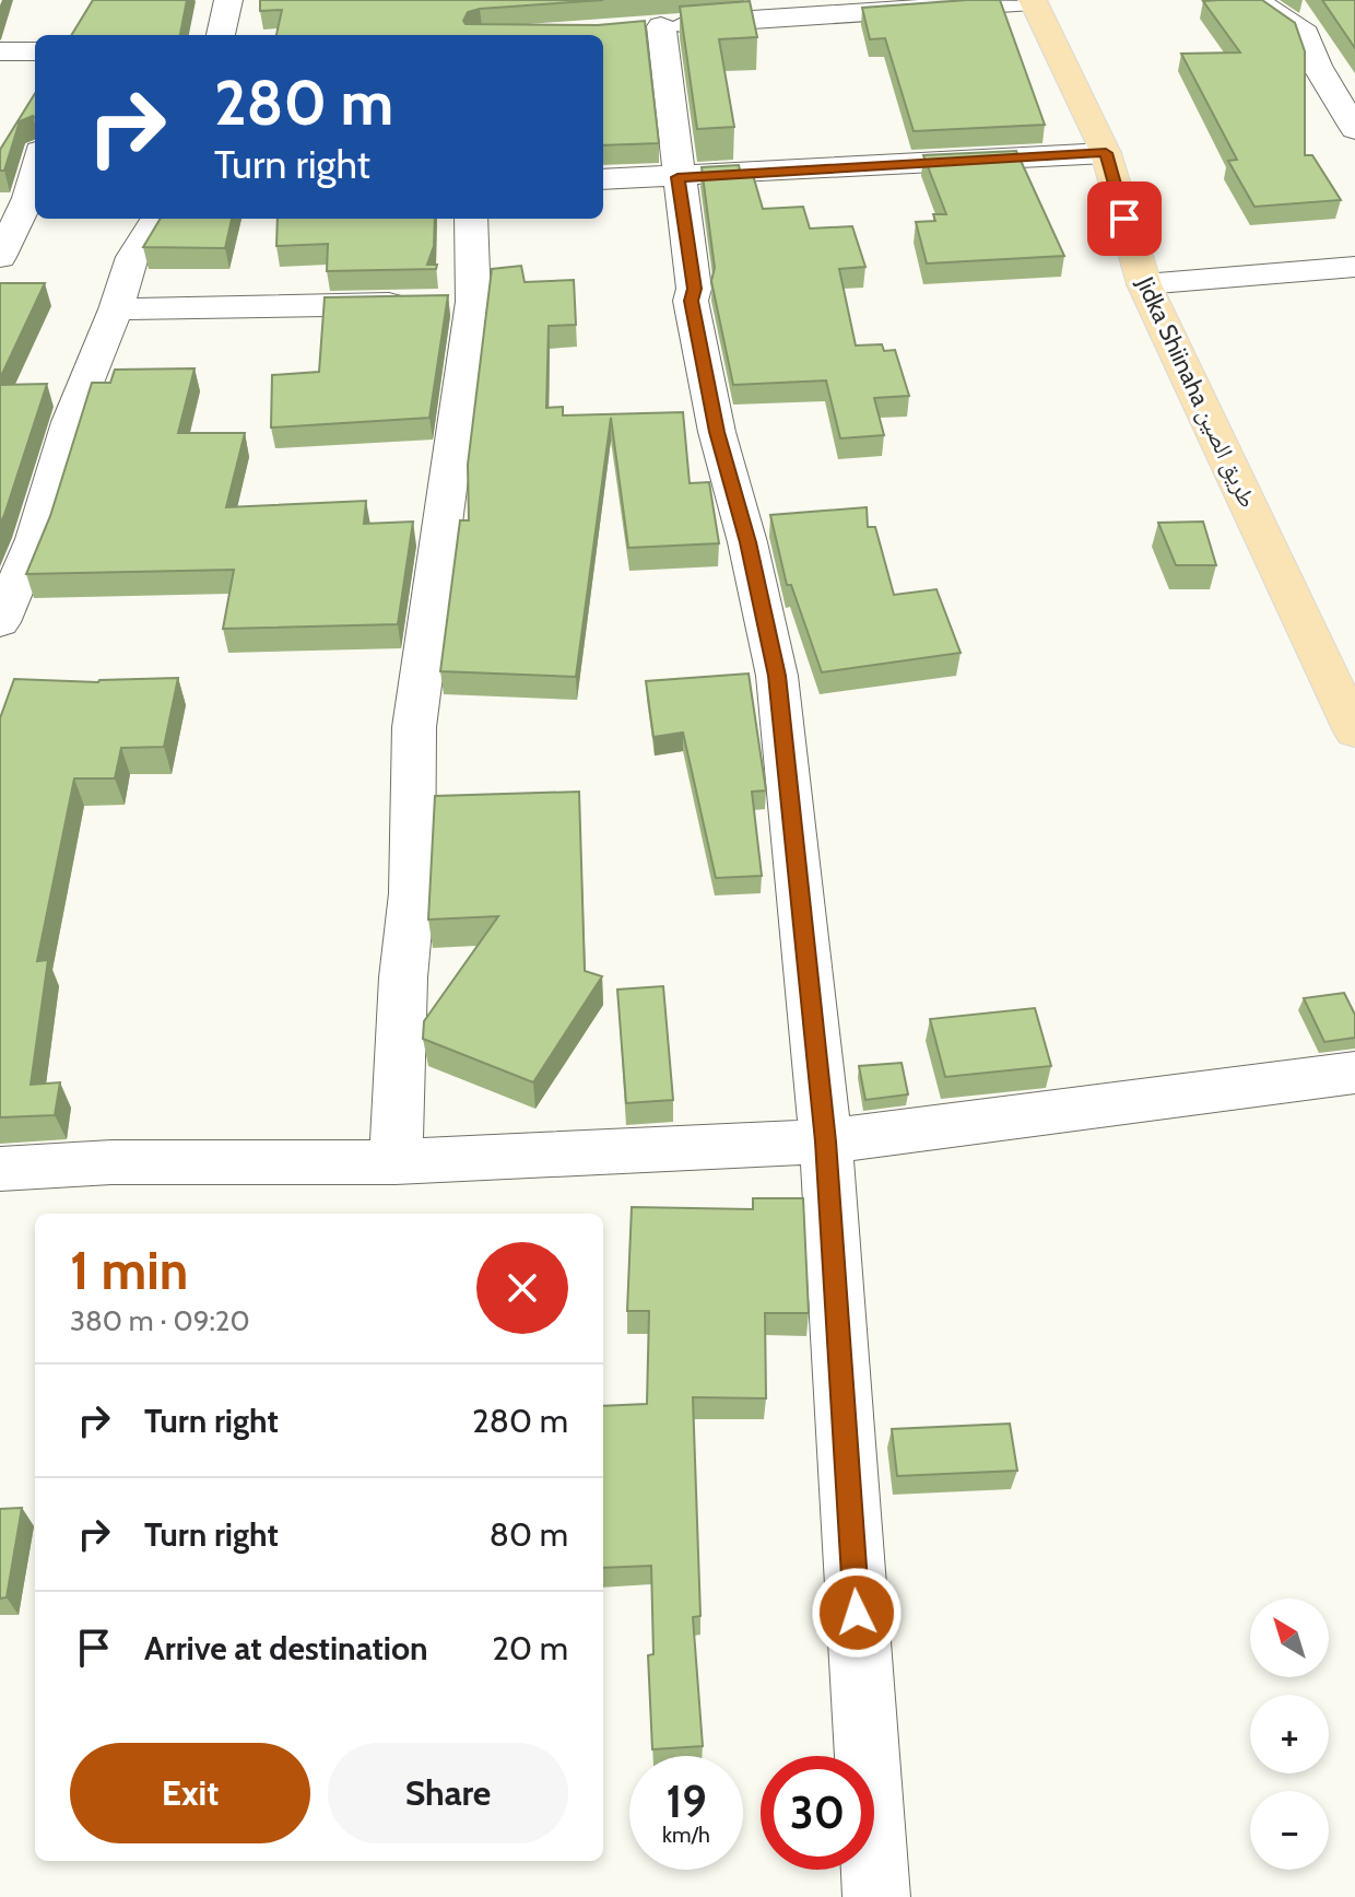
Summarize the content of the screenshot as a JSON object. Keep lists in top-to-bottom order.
{
  "streets": {
    "main road": ["Jidka Shiinaha طريق الصين"]
  },
  "north": "top left",
  "page": {
    "turn": ["280 m", "Turn right"],
    "heading": ["1 min", "380 m · 09:20"],
    "list": [
      {
        "name": "Turn right",
        "value": "280 m"
      },
      {
        "name": "Turn right",
        "value": "80 m"
      },
      {
        "name": "Arrive at destination",
        "value": "20 m"
      }
    ],
    "map_buttons": ["+", "−"],
    "buttons": ["Exit", "Share"],
    "speed": "19 km/h",
    "limit": "30"
  }
}
